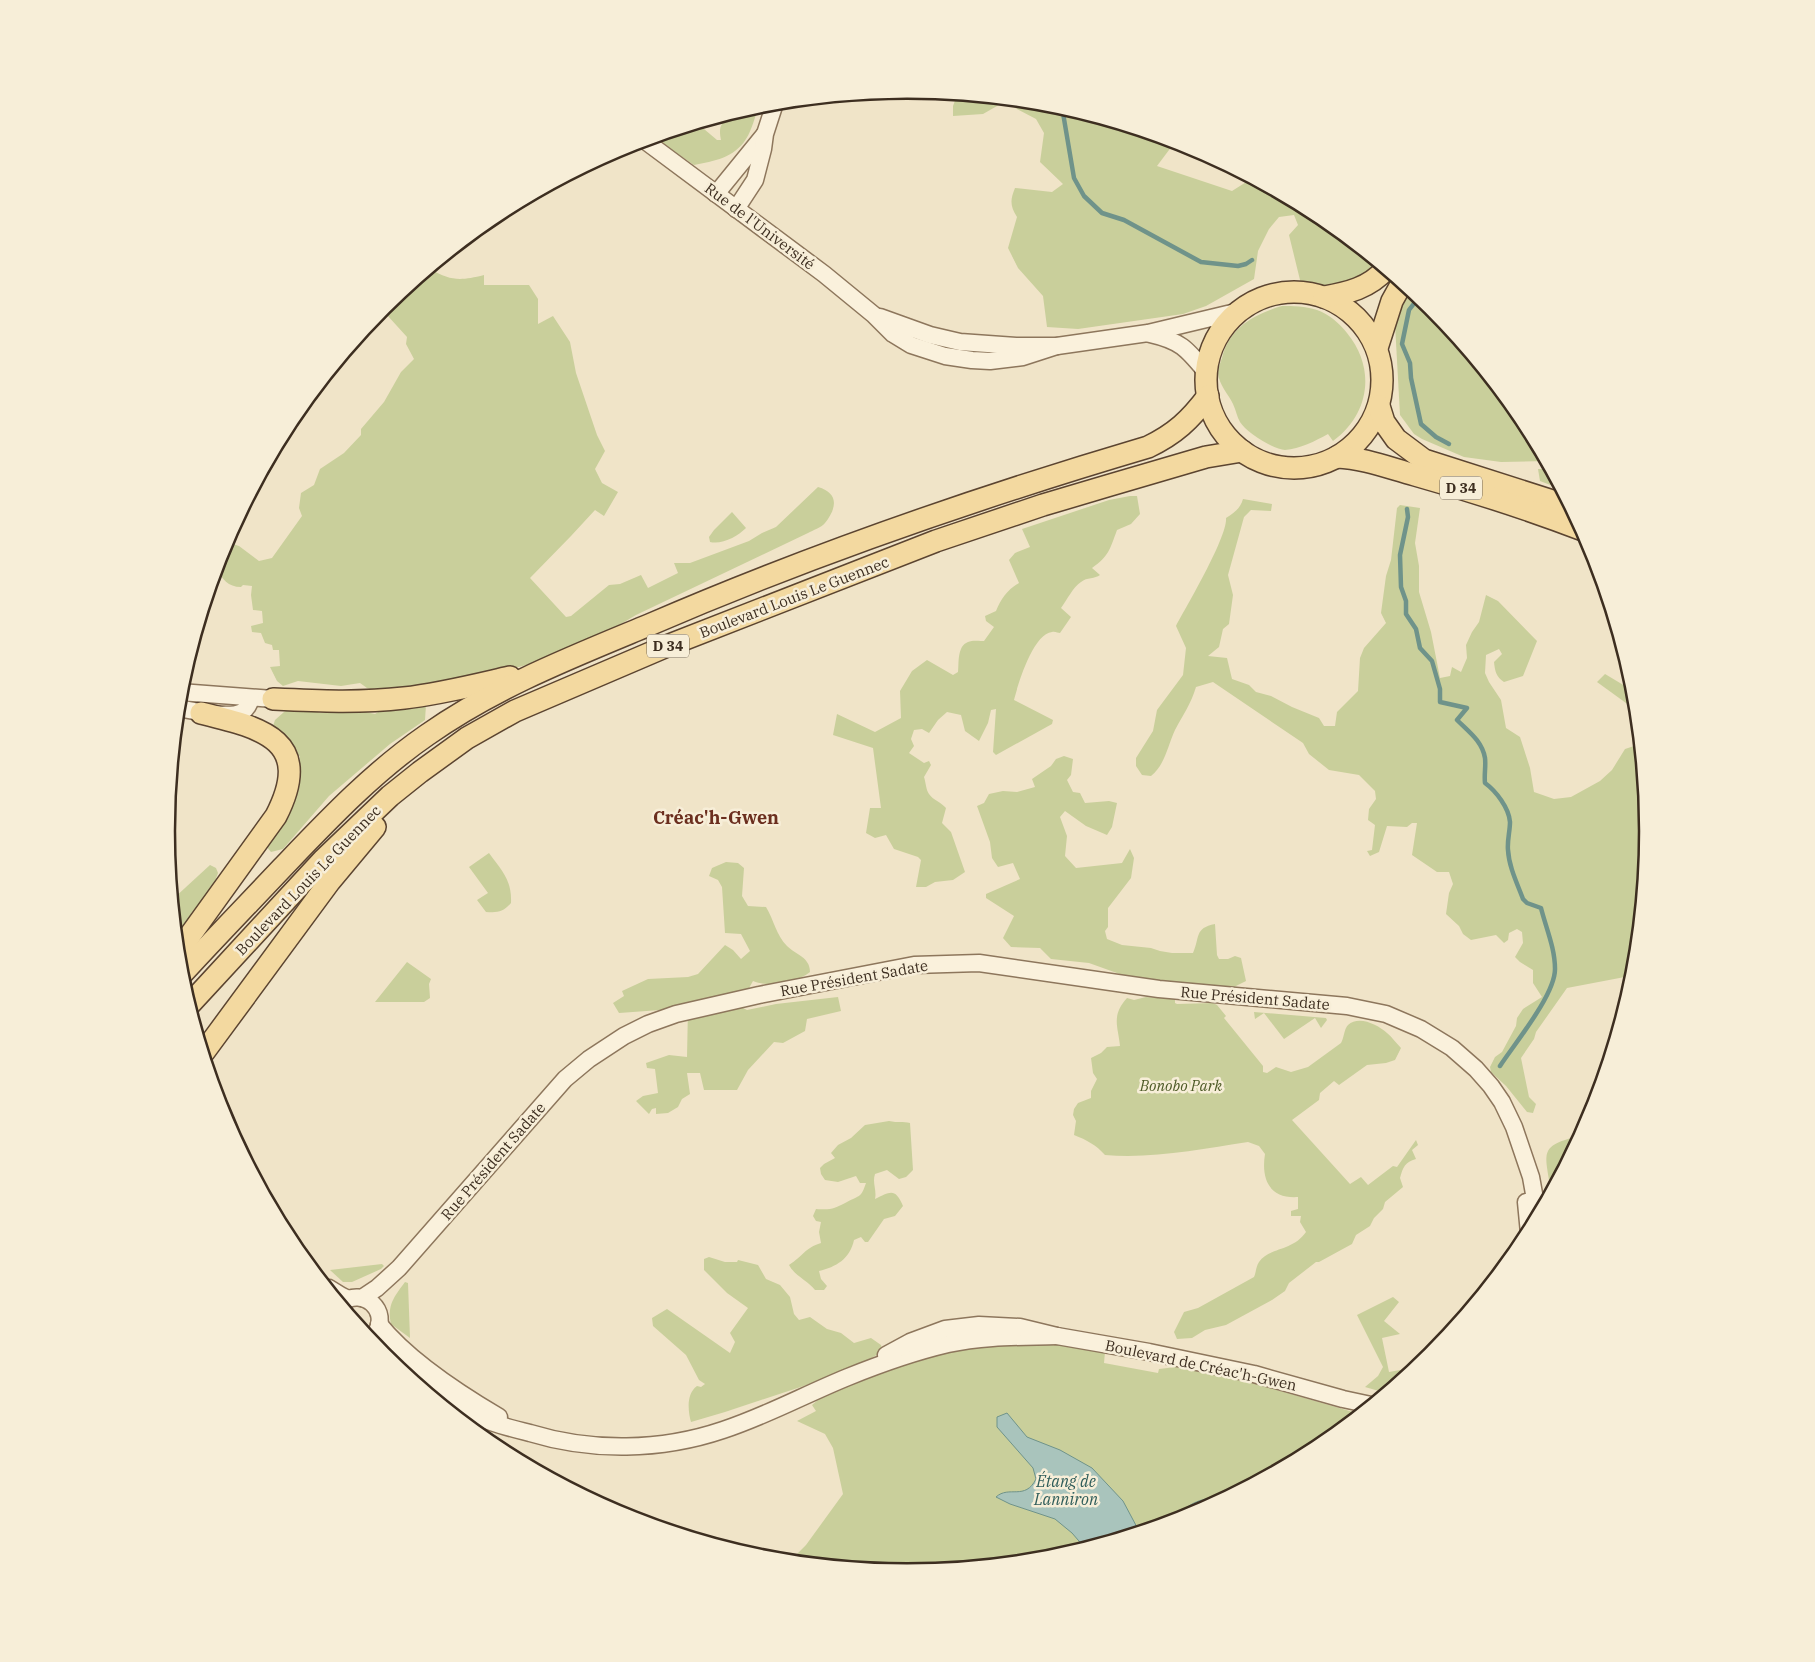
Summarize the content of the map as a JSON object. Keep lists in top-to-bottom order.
{
  "streets": {
    "main road": ["D 34", "Boulevard Louis Le Guennec"],
    "street": ["Rue de l'Université", "Rue Président Sadate", "Boulevard de Créac'h-Gwen"]
  },
  "crossings": [
    ["Rue de l'Université", "D 34"],
    ["Rue de l'Université", "Boulevard Louis Le Guennec"],
    ["D 34", "Boulevard Louis Le Guennec"]
  ],
  "districts": ["Créac'h-Gwen"],
  "water": ["Étang de Lanniron"],
  "parks": ["Bonobo Park"]
}
